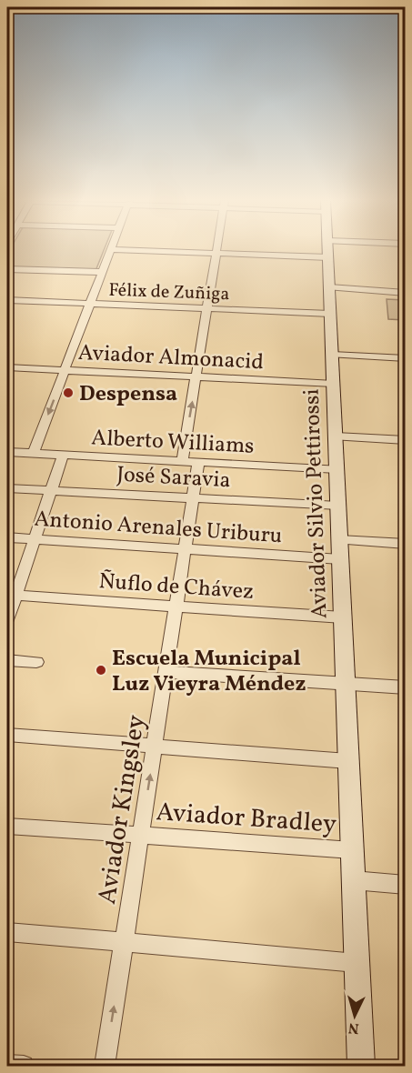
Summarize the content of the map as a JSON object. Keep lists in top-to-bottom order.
{
  "streets": {
    "main road": ["Aviador Silvio Pettirossi"],
    "street": [
      "Félix de Zuñiga",
      "Aviador Almonacid",
      "Alberto Williams",
      "José Saravia",
      "Antonio Arenales Uriburu",
      "Ñuflo de Chávez",
      "Aviador Kingsley",
      "Aviador Bradley"
    ]
  },
  "crossings": [
    ["Félix de Zuñiga", "Aviador Silvio Pettirossi"],
    ["Félix de Zuñiga", "Aviador Kingsley"],
    ["Aviador Almonacid", "Aviador Silvio Pettirossi"],
    ["Aviador Almonacid", "Aviador Kingsley"],
    ["Alberto Williams", "Aviador Silvio Pettirossi"],
    ["Alberto Williams", "Aviador Kingsley"],
    ["José Saravia", "Aviador Silvio Pettirossi"],
    ["José Saravia", "Aviador Kingsley"],
    ["Aviador Silvio Pettirossi", "Antonio Arenales Uriburu"],
    ["Aviador Silvio Pettirossi", "Ñuflo de Chávez"],
    ["Aviador Silvio Pettirossi", "Aviador Bradley"],
    ["Antonio Arenales Uriburu", "Aviador Kingsley"],
    ["Ñuflo de Chávez", "Aviador Kingsley"],
    ["Aviador Kingsley", "Aviador Bradley"]
  ],
  "one_way": ["Aviador Kingsley"],
  "places": ["Despensa", "Escuela Municipal Luz Vieyra Méndez"],
  "north": "bottom"
}
